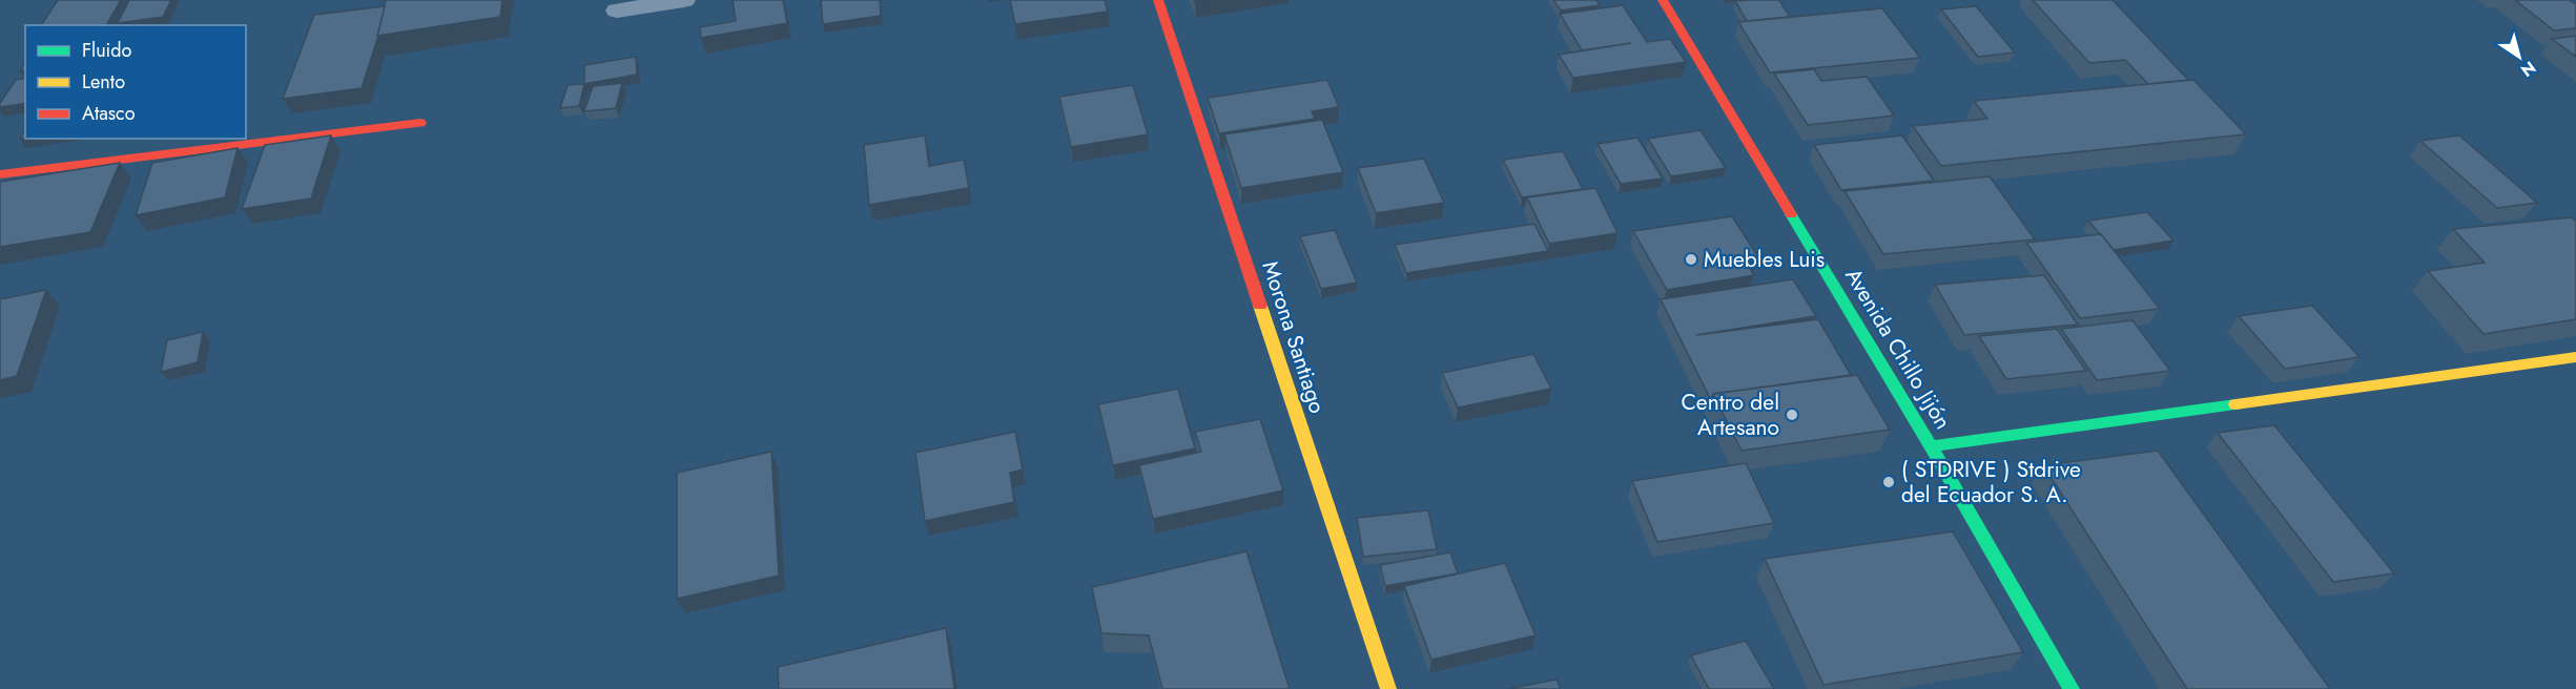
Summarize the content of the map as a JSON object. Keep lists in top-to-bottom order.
{
  "streets": {
    "street": ["Morona Santiago", "Avenida Chillo Jijón"]
  },
  "places": ["Muebles Luis", "Centro del Artesano", "( STDRIVE ) Stdrive del Ecuador S. A."],
  "legend": ["Fluido", "Lento", "Atasco"],
  "north": "bottom right"
}
